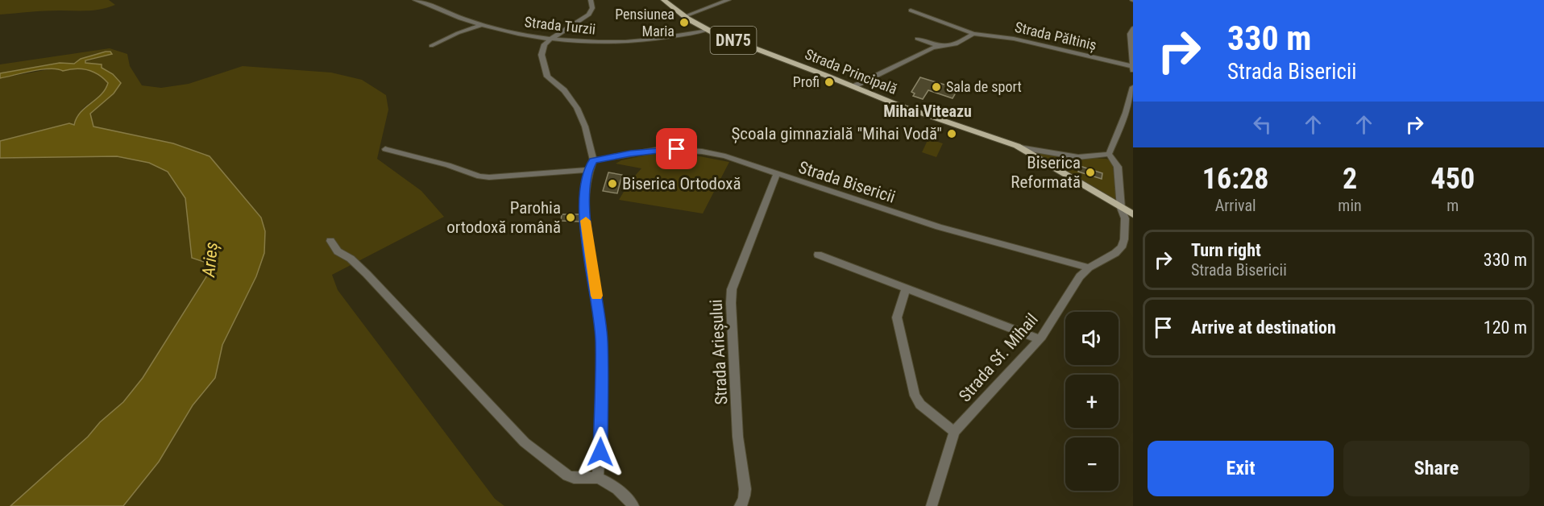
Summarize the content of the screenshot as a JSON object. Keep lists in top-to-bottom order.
{
  "streets": {
    "main road": ["DN75", "Strada Principală"],
    "street": [
      "Strada Turzii",
      "Strada Păltiniș",
      "Strada Bisericii",
      "Strada Arieșului",
      "Strada Sf. Mihail"
    ]
  },
  "crossings": [
    ["Strada Turzii", "Strada Principală"],
    ["Strada Principală", "Strada Sf. Mihail"],
    ["Strada Bisericii", "Strada Arieșului"],
    ["Strada Bisericii", "Strada Sf. Mihail"]
  ],
  "districts": ["Mihai Viteazu"],
  "water": ["Arieș"],
  "places": [
    "Pensiunea Maria",
    "Profi",
    "Sala de sport",
    "Școala gimnazială \"Mihai Vodă\"",
    "Biserica Reformată",
    "Biserica Ortodoxă",
    "Parohia ortodoxă română"
  ],
  "page": {
    "turn": ["330 m", "Strada Bisericii"],
    "eta": [
      "16:28",
      "Arrival",
      "2",
      "min",
      "450",
      "m"
    ],
    "list": [
      {
        "name": "Turn right",
        "note": "Strada Bisericii",
        "value": "330 m"
      },
      {
        "name": "Arrive at destination",
        "value": "120 m"
      }
    ],
    "map_buttons": ["+", "−"],
    "buttons": ["Exit", "Share"]
  }
}
